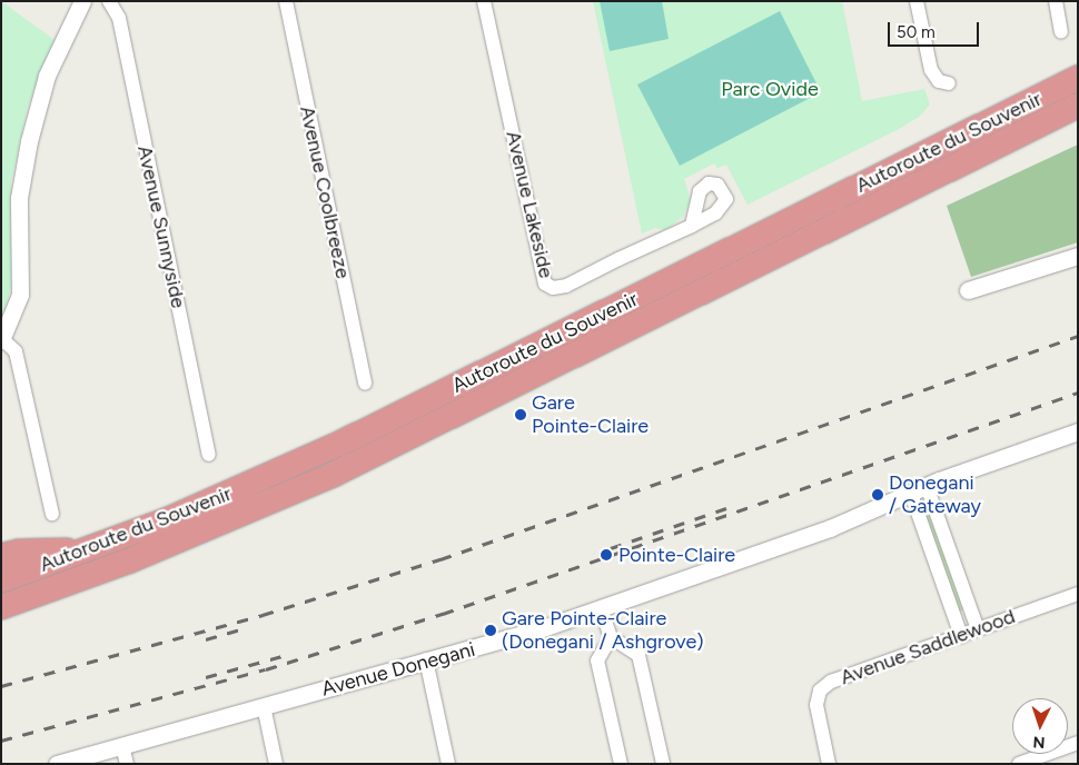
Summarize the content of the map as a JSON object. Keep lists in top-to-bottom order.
{
  "streets": {
    "highway": ["Autoroute du Souvenir"],
    "street": [
      "Avenue Coolbreeze",
      "Avenue Lakeside",
      "Avenue Sunnyside",
      "Avenue Saddlewood",
      "Avenue Donegani"
    ]
  },
  "parks": ["Parc Ovide"],
  "places": [
    "Gare Pointe-Claire",
    "Donegani / Gateway",
    "Pointe-Claire",
    "Gare Pointe-Claire (Donegani / Ashgrove)"
  ],
  "scale_bar": "50 m",
  "north": "bottom"
}
